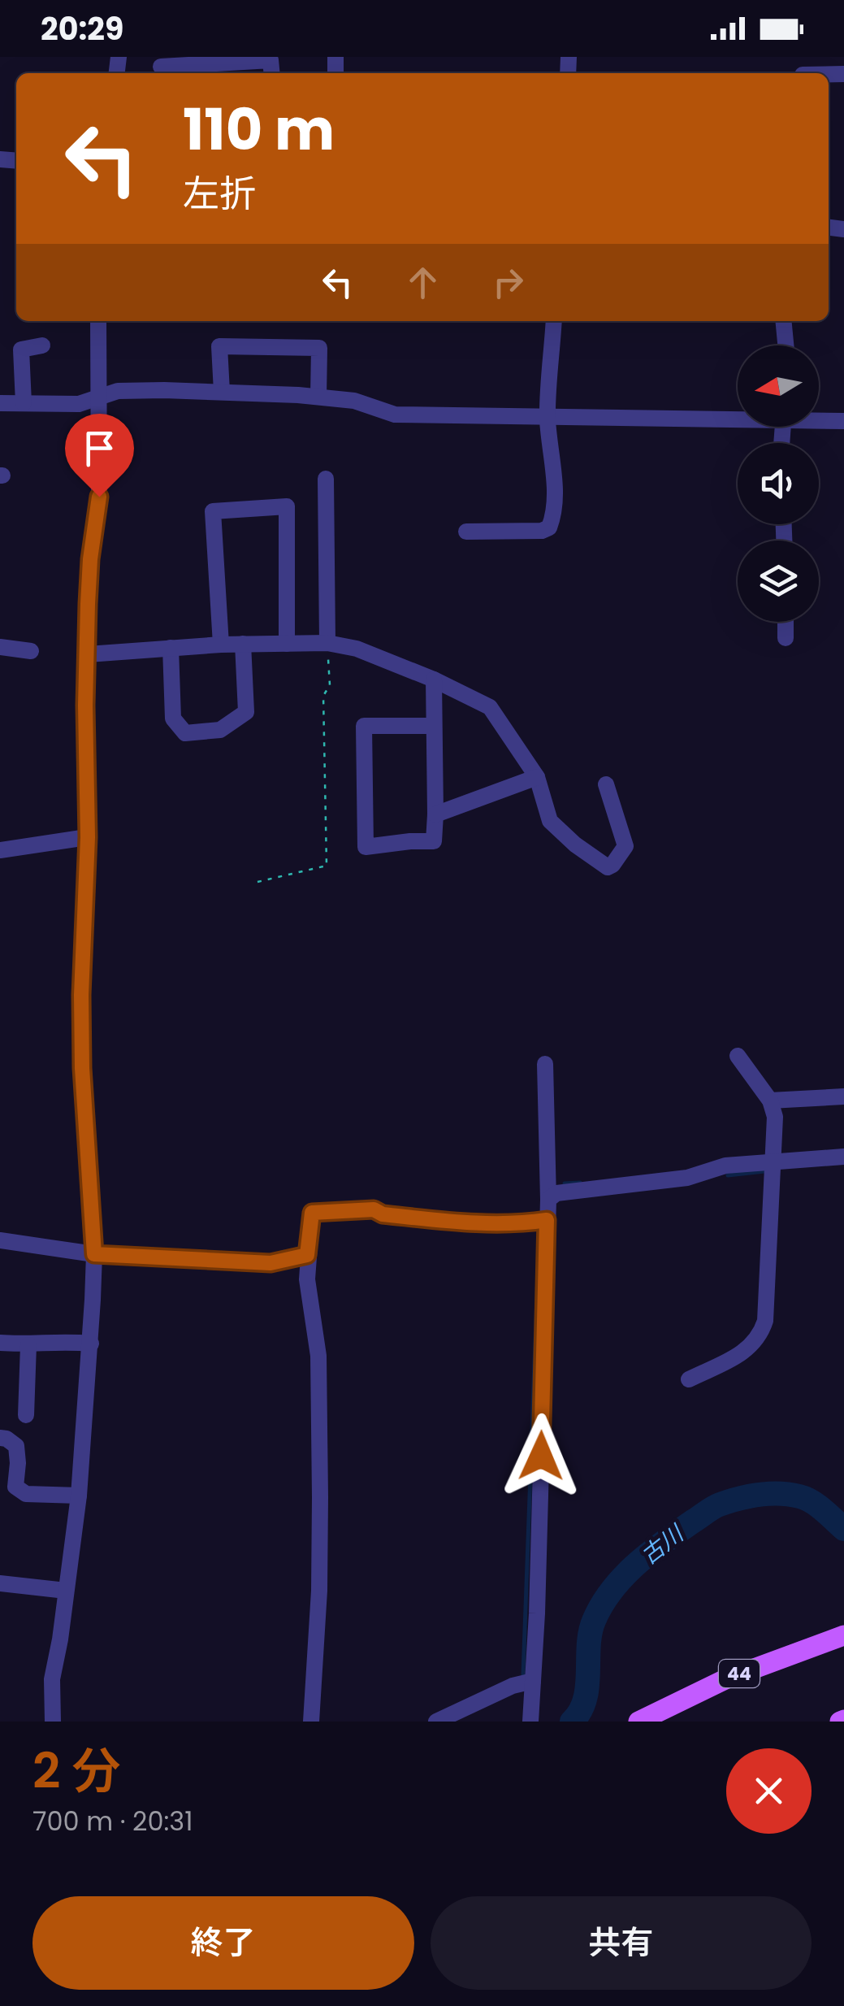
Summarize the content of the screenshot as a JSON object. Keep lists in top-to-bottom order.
{
  "streets": {
    "main road": ["44"]
  },
  "water": ["古川"],
  "north": "left",
  "page": {
    "status": "20:29",
    "turn": ["110 m", "左折"],
    "heading": ["2 分", "700 m · 20:31"],
    "buttons": ["終了", "共有"]
  }
}
